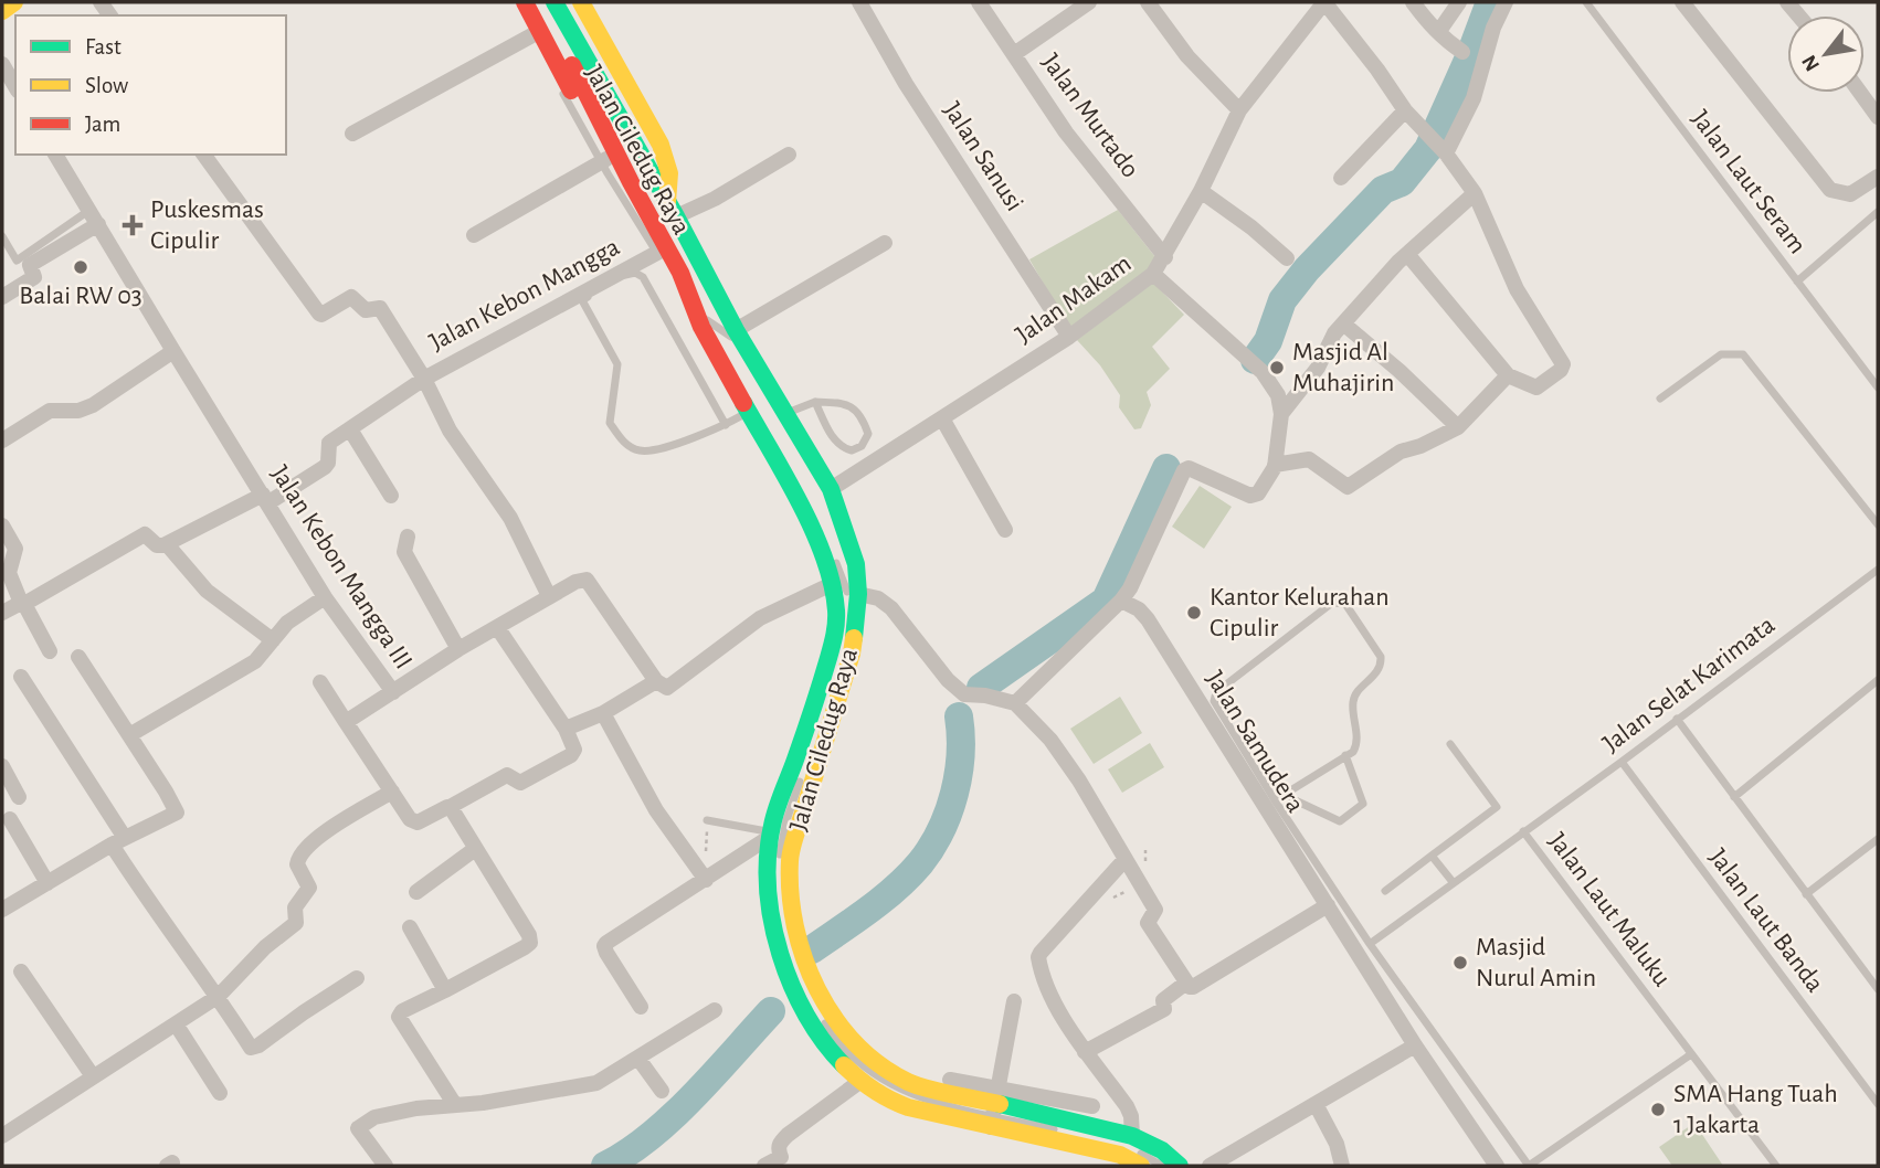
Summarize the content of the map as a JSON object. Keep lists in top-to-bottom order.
{
  "streets": {
    "main road": ["Jalan Ciledug Raya"],
    "street": [
      "Jalan Murtado",
      "Jalan Sanusi",
      "Jalan Kebon Mangga",
      "Jalan Makam",
      "Jalan Kebon Mangga III",
      "Jalan Samudera"
    ],
    "lane": [
      "Jalan Laut Seram",
      "Jalan Selat Karimata",
      "Jalan Laut Maluku",
      "Jalan Laut Banda"
    ]
  },
  "crossings": [
    ["Jalan Murtado", "Jalan Makam"],
    ["Jalan Ciledug Raya", "Jalan Kebon Mangga"],
    ["Jalan Ciledug Raya", "Jalan Makam"],
    ["Jalan Sanusi", "Jalan Makam"],
    ["Jalan Kebon Mangga", "Jalan Kebon Mangga III"],
    ["Jalan Selat Karimata", "Jalan Laut Maluku"],
    ["Jalan Selat Karimata", "Jalan Laut Banda"]
  ],
  "places": {
    "health": ["Puskesmas Cipulir"],
    "other": [
      "Balai RW 03",
      "Masjid Al Muhajirin",
      "Kantor Kelurahan Cipulir",
      "Masjid Nurul Amin",
      "SMA Hang Tuah 1 Jakarta"
    ]
  },
  "legend": ["Fast", "Slow", "Jam"],
  "north": "bottom left"
}
